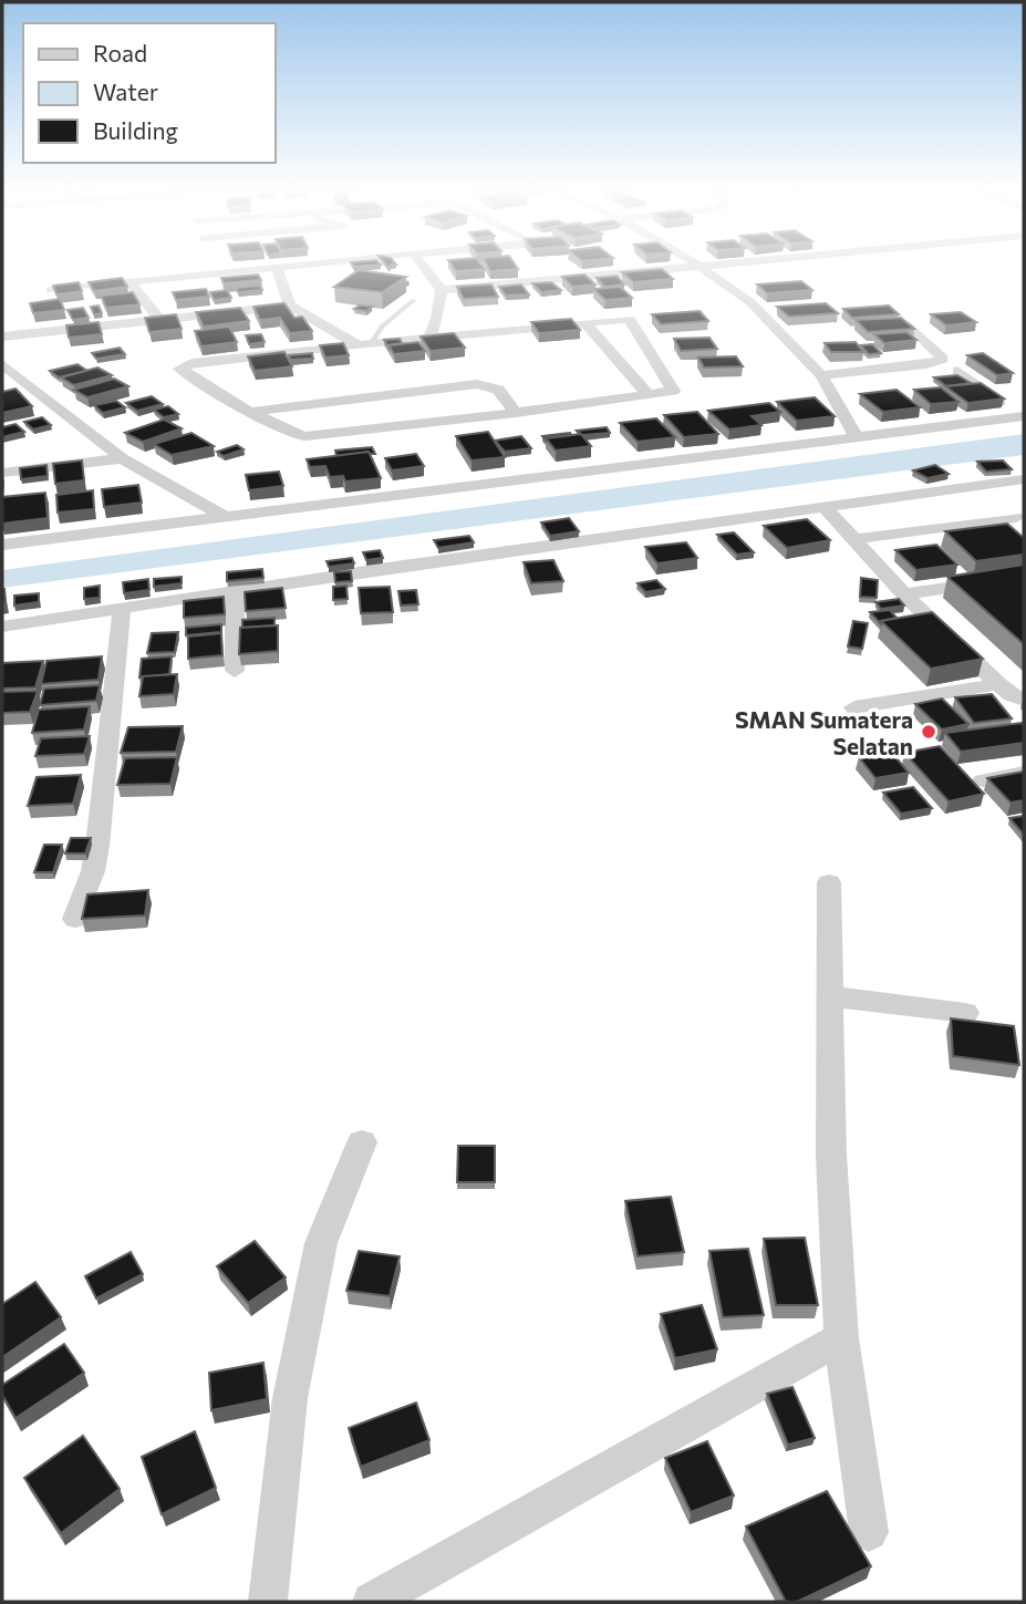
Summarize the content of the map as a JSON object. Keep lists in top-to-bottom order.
{
  "places": ["SMAN Sumatera Selatan"],
  "legend": ["Road", "Water", "Building"]
}
